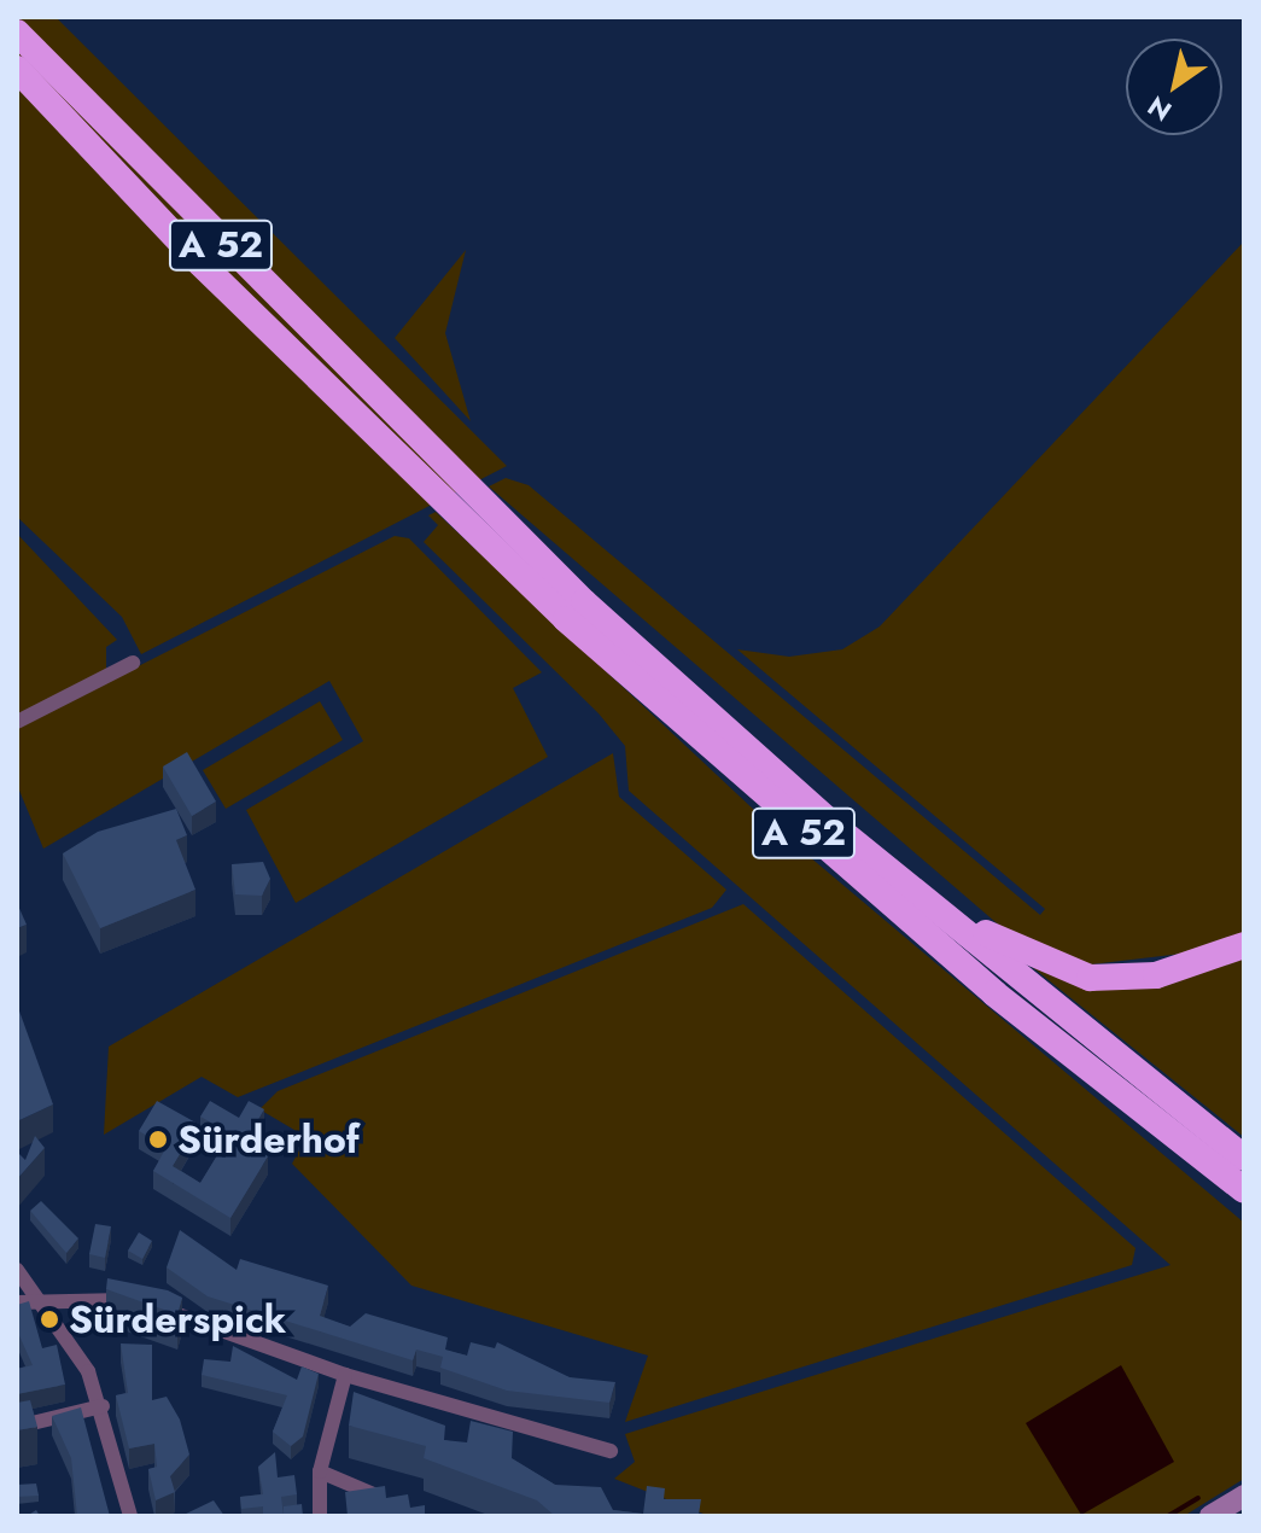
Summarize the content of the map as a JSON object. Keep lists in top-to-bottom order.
{
  "streets": {
    "highway": ["A 52"]
  },
  "places": ["Sürderhof", "Sürderspick"],
  "north": "bottom left"
}
